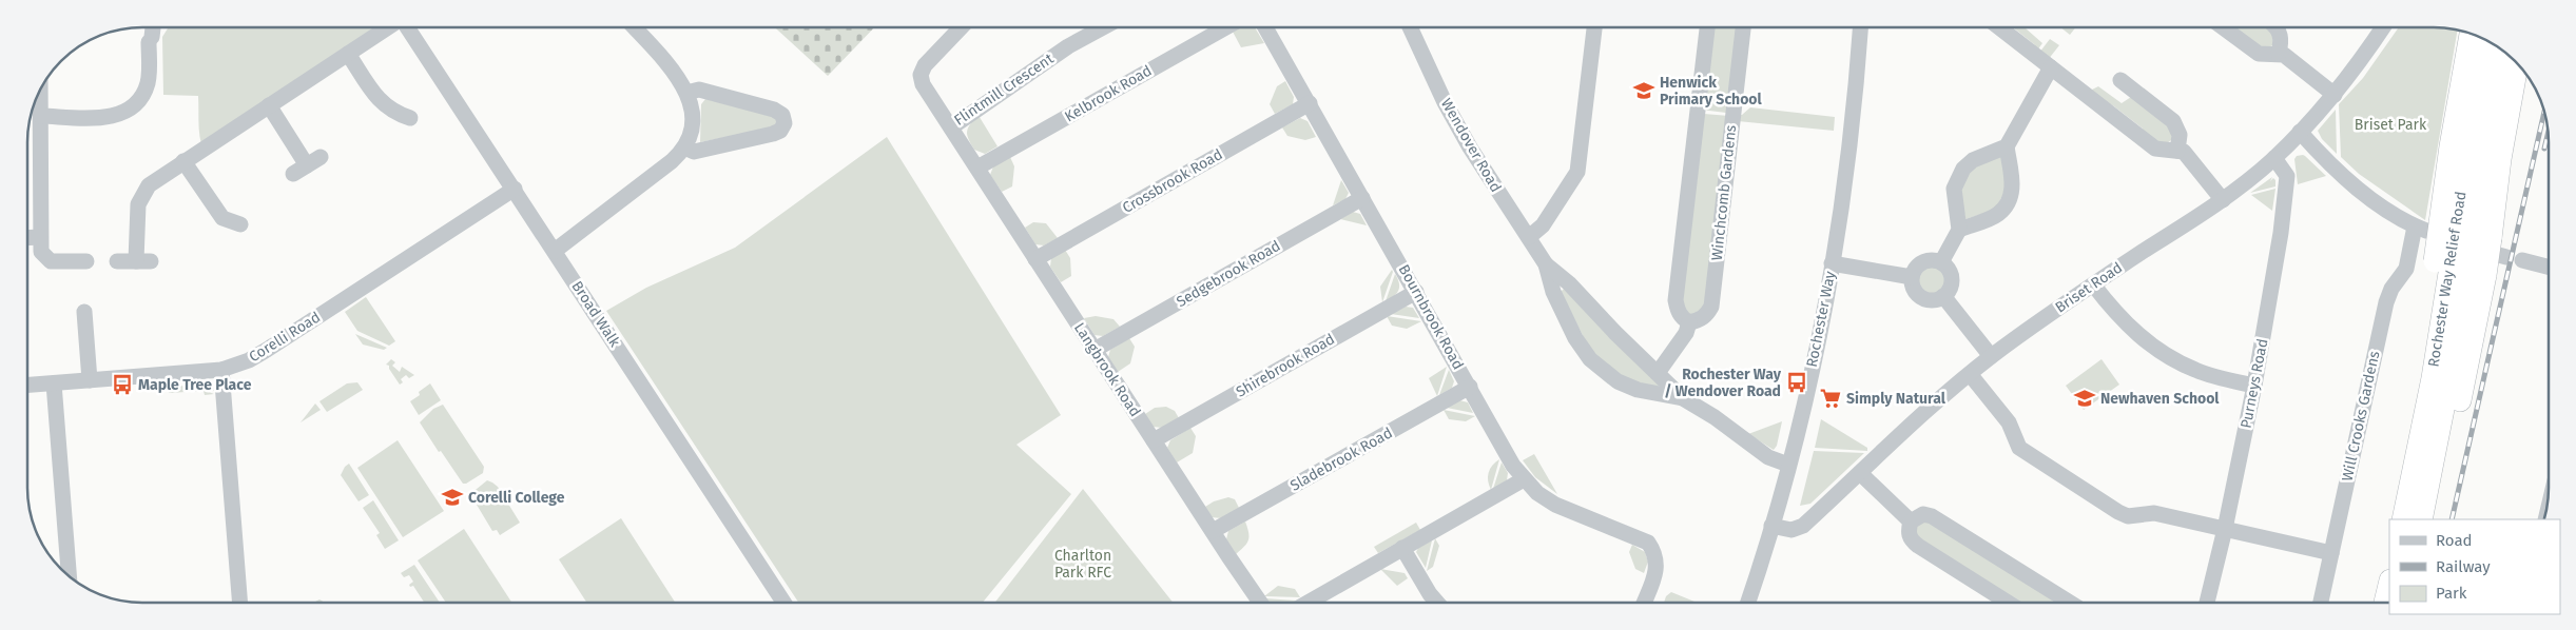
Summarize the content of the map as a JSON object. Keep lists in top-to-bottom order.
{
  "streets": {
    "highway": ["Rochester Way Relief Road"],
    "street": [
      "Flintmill Crescent",
      "Kelbrook Road",
      "Wendover Road",
      "Crossbrook Road",
      "Winchcomb Gardens",
      "Sedgebrook Road",
      "Briset Road",
      "Broad Walk",
      "Bournbrook Road",
      "Rochester Way",
      "Corelli Road",
      "Shirebrook Road",
      "Langbrook Road",
      "Purneys Road",
      "Will Crooks Gardens",
      "Sladebrook Road"
    ]
  },
  "crossings": [
    ["Flintmill Crescent", "Langbrook Road"],
    ["Kelbrook Road", "Langbrook Road"],
    ["Wendover Road", "Winchcomb Gardens"],
    ["Wendover Road", "Rochester Way"],
    ["Crossbrook Road", "Bournbrook Road"],
    ["Crossbrook Road", "Langbrook Road"],
    ["Sedgebrook Road", "Bournbrook Road"],
    ["Sedgebrook Road", "Langbrook Road"],
    ["Rochester Way Relief Road", "Will Crooks Gardens"],
    ["Briset Road", "Rochester Way"],
    ["Briset Road", "Purneys Road"],
    ["Broad Walk", "Corelli Road"],
    ["Bournbrook Road", "Shirebrook Road"],
    ["Bournbrook Road", "Sladebrook Road"],
    ["Shirebrook Road", "Langbrook Road"],
    ["Langbrook Road", "Sladebrook Road"]
  ],
  "parks": ["Briset Park", "Charlton Park RFC"],
  "places": {
    "school or university": ["Henwick Primary School", "Newhaven School", "Corelli College"],
    "bus stop": ["Rochester Way / Wendover Road", "Maple Tree Place"],
    "supermarket": ["Simply Natural"]
  },
  "legend": ["Road", "Railway", "Park"]
}
